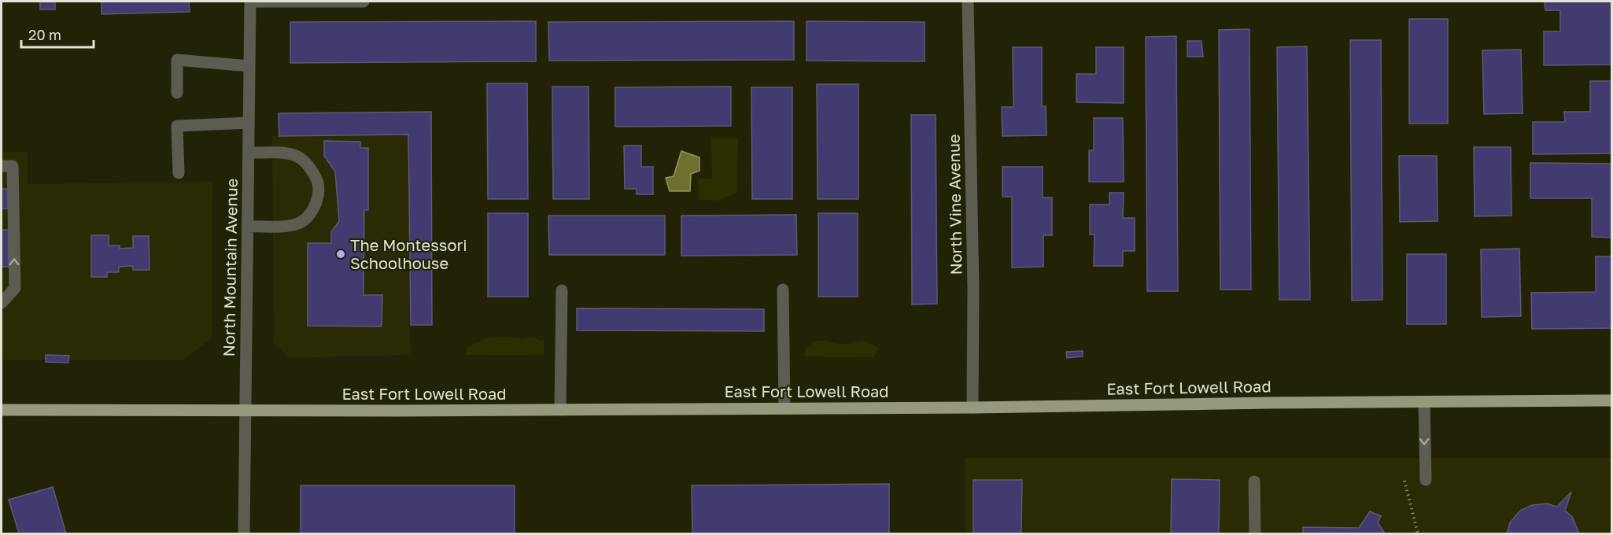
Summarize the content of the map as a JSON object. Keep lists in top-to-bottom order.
{
  "streets": {
    "main road": ["East Fort Lowell Road"],
    "street": ["North Vine Avenue", "North Mountain Avenue"]
  },
  "crossings": [
    ["North Vine Avenue", "East Fort Lowell Road"],
    ["North Mountain Avenue", "East Fort Lowell Road"]
  ],
  "places": ["The Montessori Schoolhouse"],
  "scale_bar": "20 m"
}
